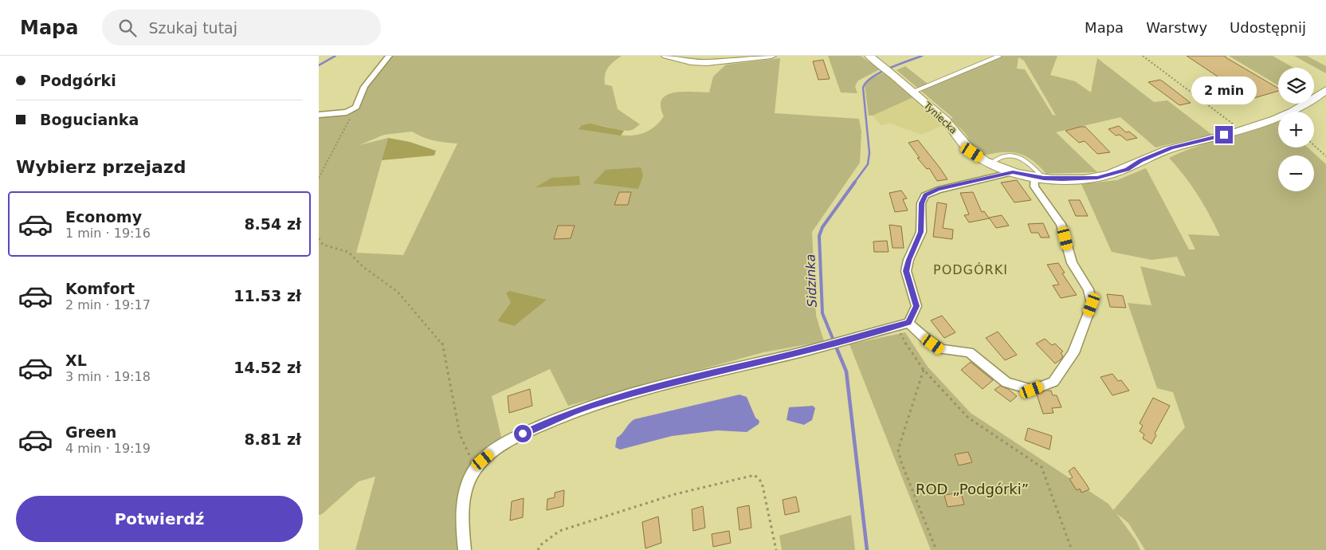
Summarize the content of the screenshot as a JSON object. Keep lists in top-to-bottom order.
{
  "streets": {
    "street": ["Tyniecka"]
  },
  "districts": ["PODGÓRKI"],
  "water": ["Sidzinka"],
  "parks": ["ROD „Podgórki”"],
  "page": {
    "header": "Mapa",
    "search": "Szukaj tutaj",
    "nav": ["Mapa", "Warstwy", "Udostępnij"],
    "banner": ["Podgórki", "Bogucianka"],
    "map_buttons": ["+", "−"],
    "bubble": "2 min",
    "heading": "Wybierz przejazd",
    "list": [
      {
        "name": "Economy",
        "note": "1 min · 19:16",
        "value": "8.54 zł"
      },
      {
        "name": "Komfort",
        "note": "2 min · 19:17",
        "value": "11.53 zł"
      },
      {
        "name": "XL",
        "note": "3 min · 19:18",
        "value": "14.52 zł"
      },
      {
        "name": "Green",
        "note": "4 min · 19:19",
        "value": "8.81 zł"
      }
    ],
    "buttons": "Potwierdź"
  }
}
